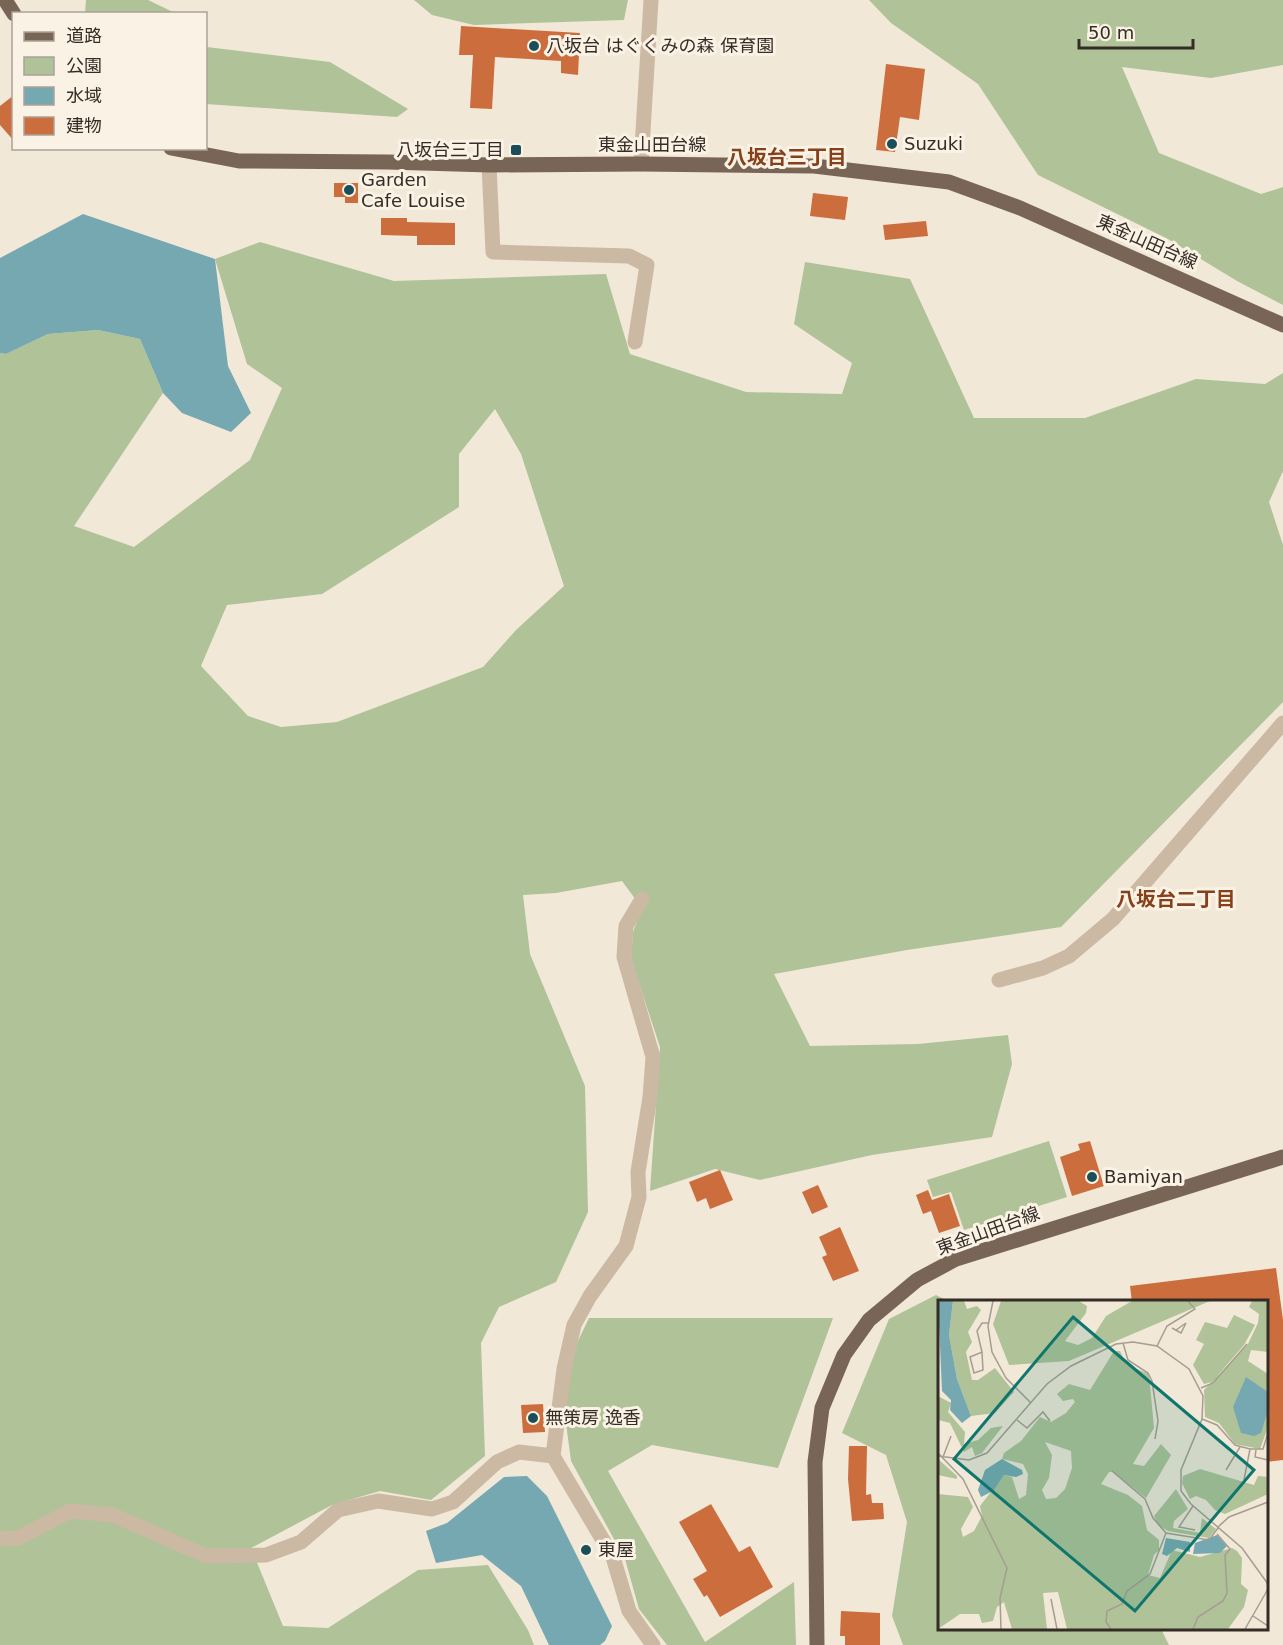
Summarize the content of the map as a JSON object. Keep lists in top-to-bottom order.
{
  "streets": {
    "main road": ["東金山田台線"]
  },
  "districts": ["八坂台三丁目", "八坂台二丁目"],
  "places": {
    "other": [
      "八坂台 はぐくみの森 保育園",
      "Suzuki",
      "Garden Cafe Louise",
      "Bamiyan",
      "無策房 逸香",
      "東屋"
    ],
    "transit": ["八坂台三丁目"]
  },
  "legend": [
    "道路",
    "公園",
    "水域",
    "建物"
  ],
  "scale_bar": "50 m"
}
